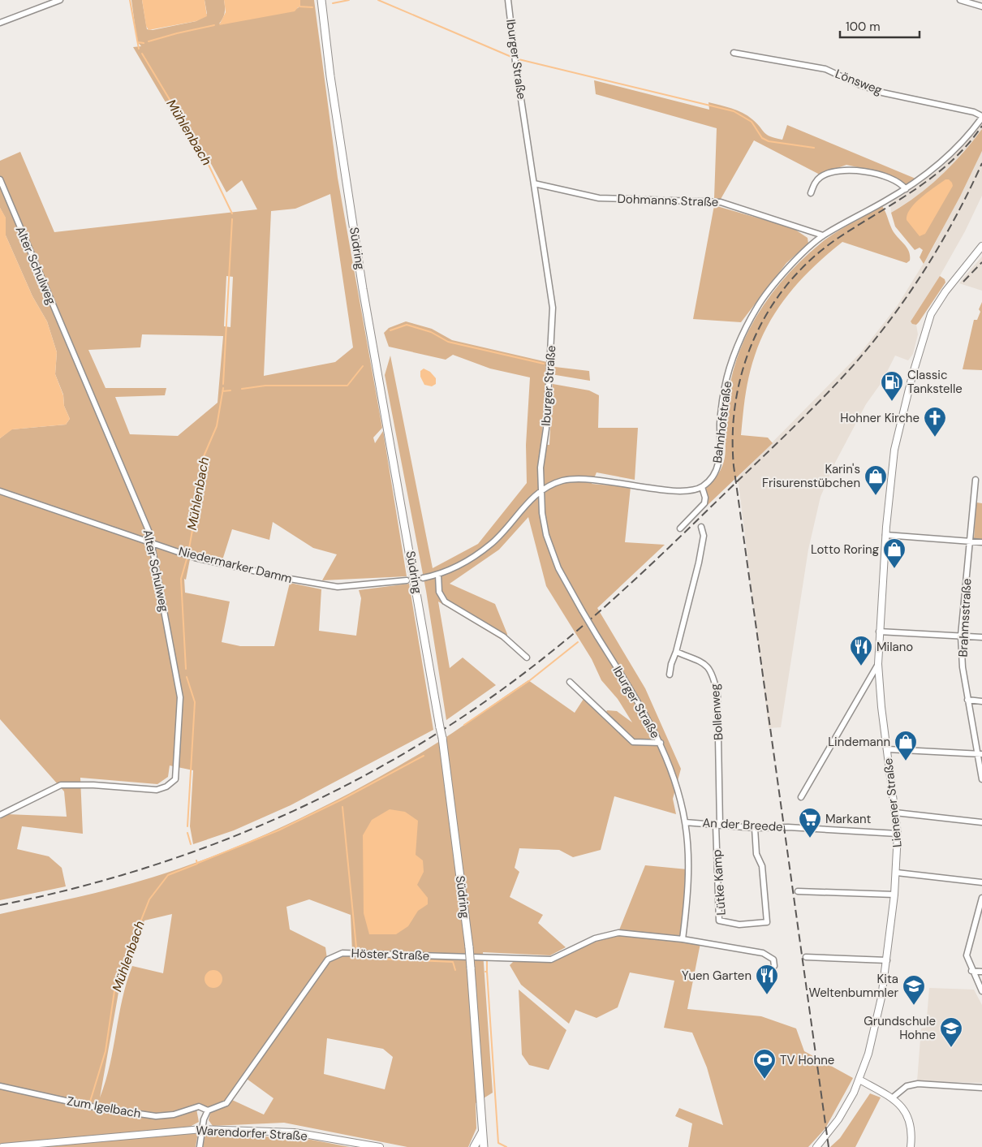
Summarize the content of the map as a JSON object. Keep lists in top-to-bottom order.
{
  "streets": {
    "main road": ["Südring"],
    "street": [
      "Iburger Straße",
      "Lönsweg",
      "Dohmanns Straße",
      "Alter Schulweg",
      "Bahnhofstraße",
      "Niedermarker Damm",
      "Brahmsstraße",
      "Bollenweg",
      "Lienener Straße",
      "An der Breede",
      "Lütke Kamp",
      "Höster Straße",
      "Zum Igelbach",
      "Warendorfer Straße"
    ]
  },
  "crossings": [
    ["Iburger Straße", "Dohmanns Straße"],
    ["Iburger Straße", "An der Breede"],
    ["Iburger Straße", "Höster Straße"],
    ["Lönsweg", "Bahnhofstraße"],
    ["Dohmanns Straße", "Bahnhofstraße"],
    ["Alter Schulweg", "Niedermarker Damm"],
    ["Bollenweg", "An der Breede"],
    ["Bollenweg", "Lütke Kamp"],
    ["Lienener Straße", "An der Breede"],
    ["An der Breede", "Lütke Kamp"],
    ["Höster Straße", "Zum Igelbach"]
  ],
  "water": ["Mühlenbach"],
  "places": {
    "fuel station": ["Classic Tankstelle"],
    "church": ["Hohner Kirche"],
    "shop": ["Karin's Frisurenstübchen", "Lotto Roring", "Lindemann"],
    "restaurant": ["Milano", "Yuen Garten"],
    "supermarket": ["Markant"],
    "school or university": ["Kita Weltenbummler", "Grundschule Hohne"],
    "sports": ["TV Hohne"]
  },
  "scale_bar": "100 m"
}
